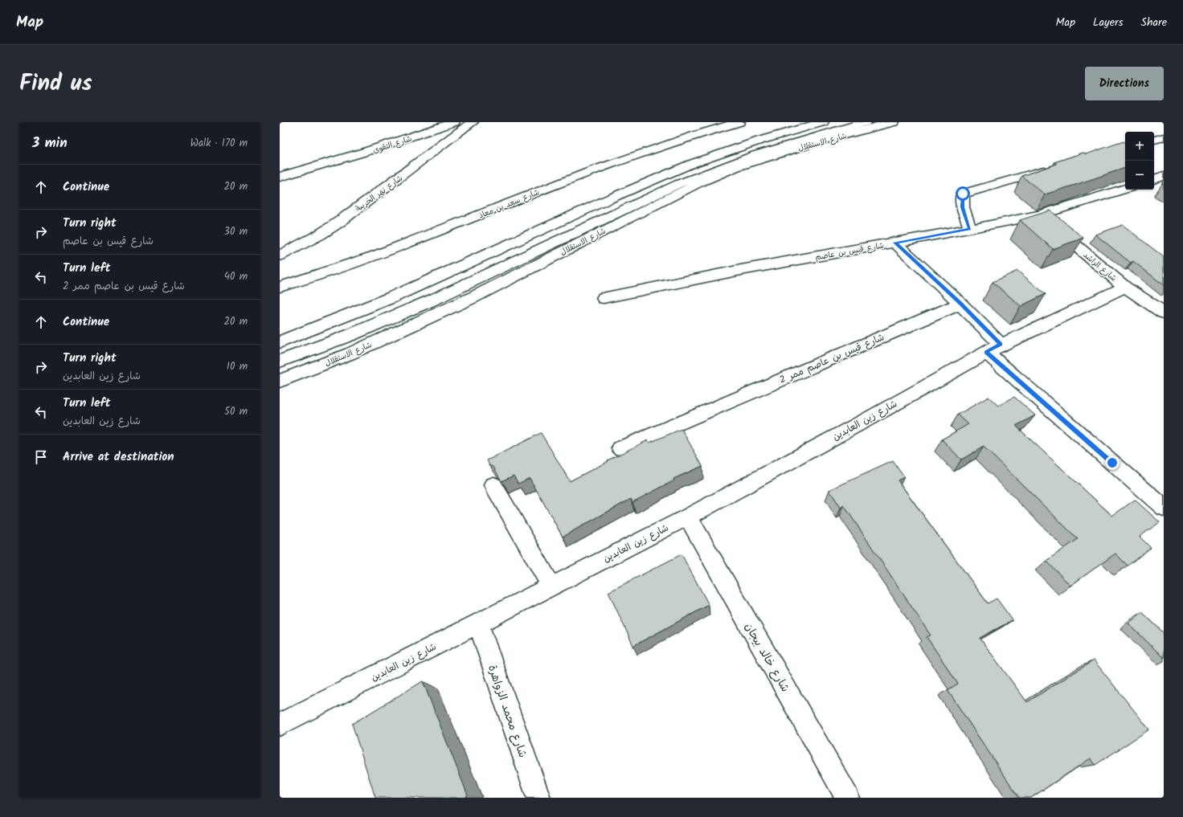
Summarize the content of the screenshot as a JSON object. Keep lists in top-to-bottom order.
{
  "streets": {
    "main road": [
      "شارع الاستقلال",
      "شارع التقوى",
      "شارع نهر الخريبة",
      "شارع سعد بن معاذ",
      "شارع قيس بن عاصم",
      "شارع الراشد",
      "شارع قيس بن عاصم ممر 2",
      "شارع زين العابدين",
      "شارع خالد بيجان",
      "شارع محمد الزواهرة"
    ]
  },
  "crossings": [
    ["شارع قيس بن عاصم", "شارع الراشد"],
    ["شارع الراشد", "شارع زين العابدين"],
    ["شارع زين العابدين", "شارع خالد بيجان"],
    ["شارع زين العابدين", "شارع محمد الزواهرة"]
  ],
  "page": {
    "header": "Map",
    "nav": ["Map", "Layers", "Share"],
    "title": "Find us",
    "buttons": "Directions",
    "heading": ["3 min", "Walk · 170 m"],
    "map_buttons": ["+", "−"],
    "list": [
      ["Continue", "20 m"],
      ["Turn right", "شارع قيس بن عاصم", "30 m"],
      ["Turn left", "شارع قيس بن عاصم ممر 2", "40 m"],
      ["Continue", "20 m"],
      ["Turn right", "شارع زين العابدين", "10 m"],
      ["Turn left", "شارع زين العابدين", "50 m"],
      "Arrive at destination"
    ]
  }
}
